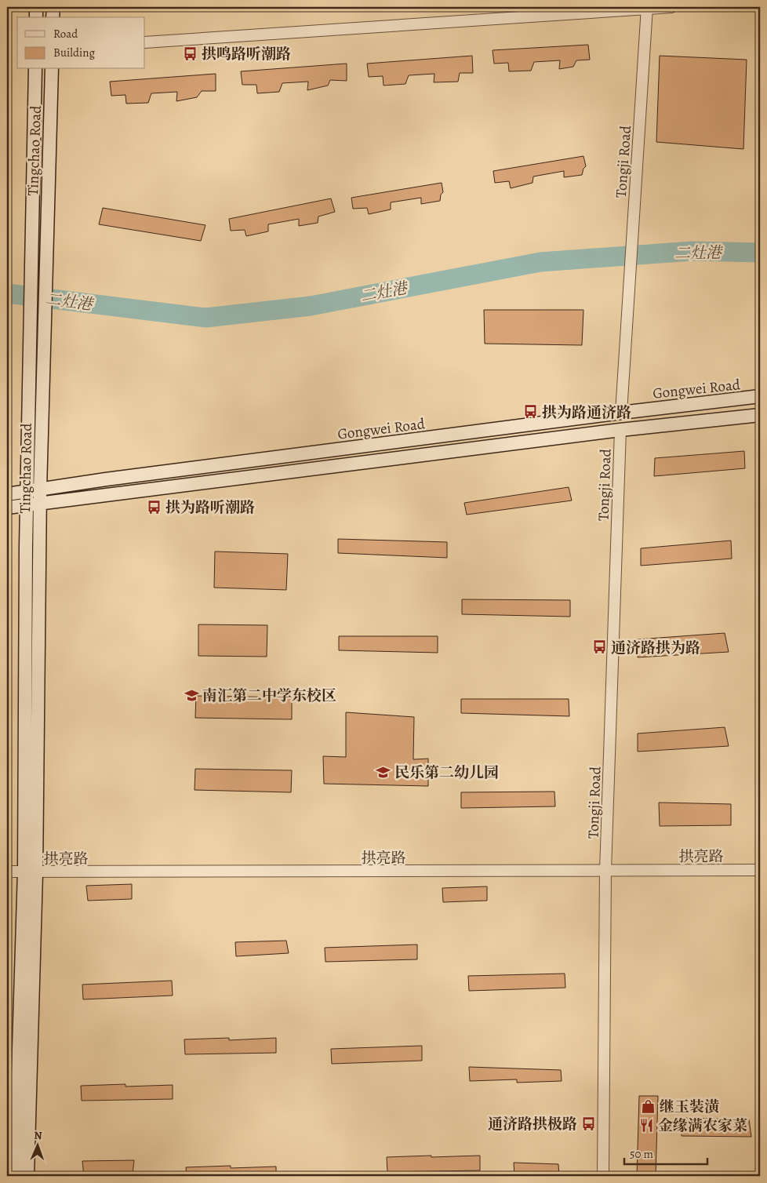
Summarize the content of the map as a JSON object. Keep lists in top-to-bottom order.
{
  "streets": {
    "main road": ["Tingchao Road", "Gongwei Road"],
    "street": ["Tongji Road", "拱亮路"]
  },
  "crossings": [
    ["Tingchao Road", "Gongwei Road"],
    ["Tingchao Road", "拱亮路"],
    ["Tongji Road", "Gongwei Road"],
    ["Tongji Road", "拱亮路"]
  ],
  "water": ["二灶港"],
  "places": {
    "bus stop": [
      "拱鸣路听潮路",
      "拱为路通济路",
      "拱为路听潮路",
      "通济路拱为路",
      "通济路拱极路"
    ],
    "school or university": ["南汇第二中学东校区", "民乐第二幼儿园"],
    "shop": ["继玉装潢"],
    "restaurant": ["金缘满农家菜"]
  },
  "legend": ["Road", "Building"],
  "scale_bar": "50 m",
  "north": "top"
}
